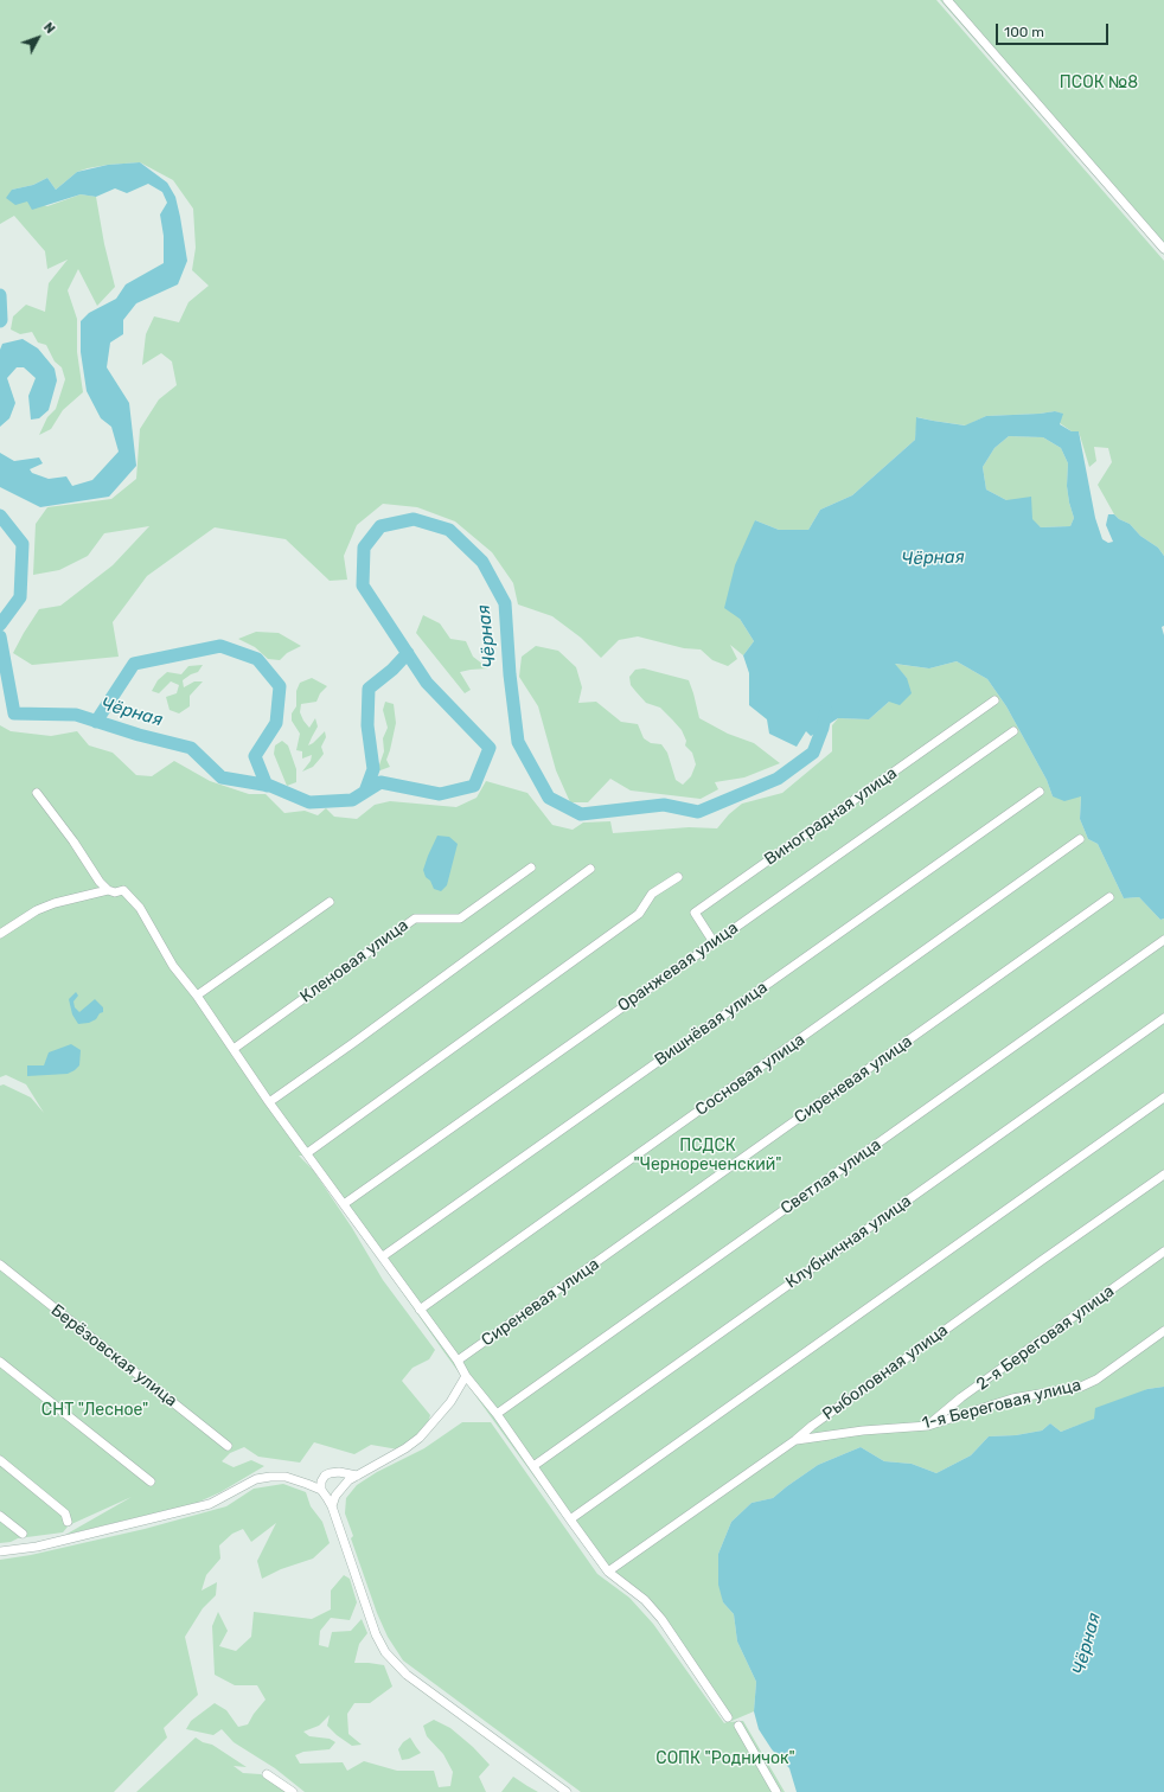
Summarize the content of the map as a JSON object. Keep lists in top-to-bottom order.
{
  "streets": {
    "street": [
      "Виноградная улица",
      "Кленовая улица",
      "Оранжевая улица",
      "Вишнёвая улица",
      "Сосновая улица",
      "Сиреневая улица",
      "Светлая улица",
      "Клубничная улица",
      "2-я Береговая улица",
      "Берёзовская улица",
      "Рыболовная улица",
      "1-я Береговая улица"
    ]
  },
  "crossings": [
    ["Виноградная улица", "Оранжевая улица"],
    ["2-я Береговая улица", "1-я Береговая улица"],
    ["Рыболовная улица", "1-я Береговая улица"]
  ],
  "water": ["Чёрная"],
  "parks": [
    "ПСОК №8",
    "ПСДСК \"Чернореченский\"",
    "СНТ \"Лесное\"",
    "СОПК \"Родничок\""
  ],
  "scale_bar": "100 m",
  "north": "top right"
}
